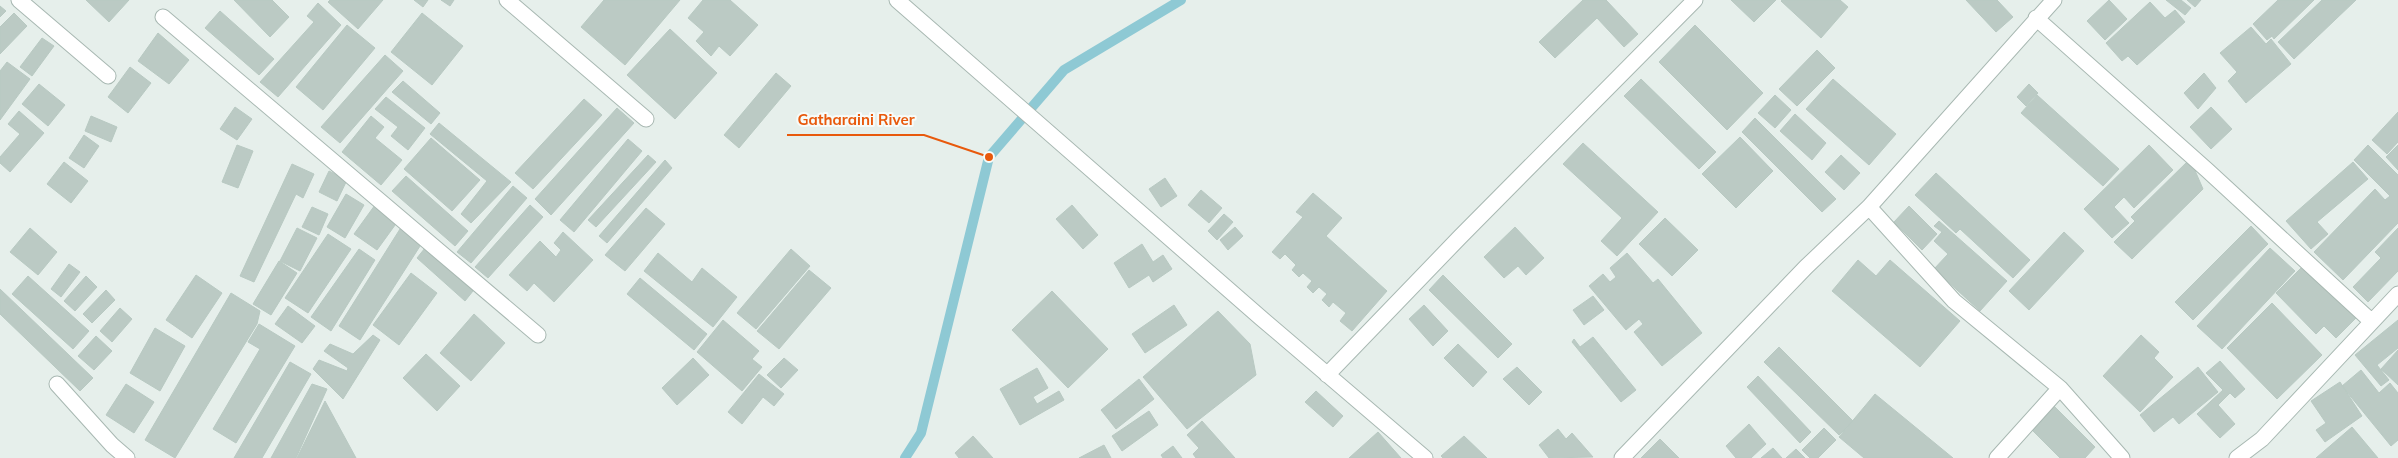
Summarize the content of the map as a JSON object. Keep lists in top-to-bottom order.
{
  "places": ["Gatharaini River"]
}
